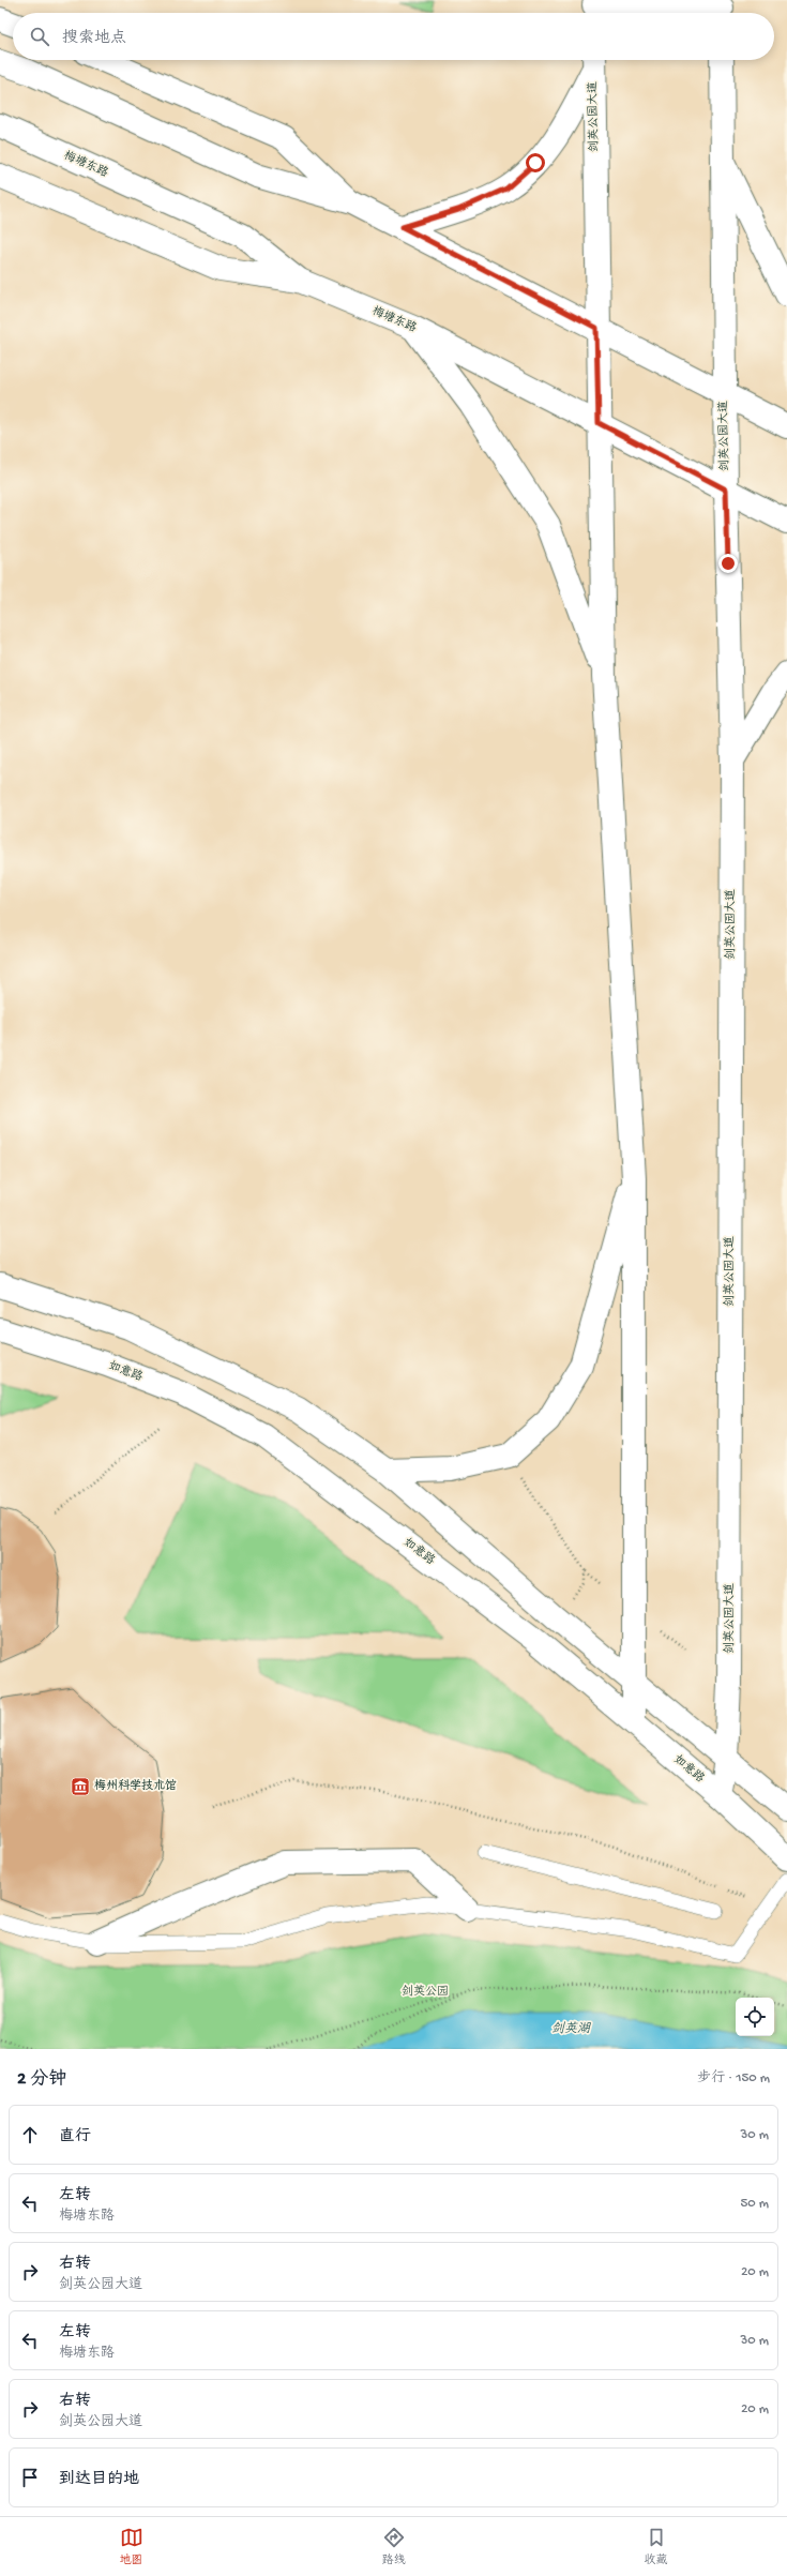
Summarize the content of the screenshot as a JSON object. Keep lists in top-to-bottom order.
{
  "streets": {
    "main road": ["剑英公园大道", "梅塘东路", "如意路"]
  },
  "crossings": [
    ["剑英公园大道", "梅塘东路"],
    ["剑英公园大道", "如意路"]
  ],
  "water": ["剑英湖"],
  "parks": ["剑英公园"],
  "places": {
    "museum": ["梅州科学技术馆"]
  },
  "page": {
    "search": "搜索地点",
    "heading": ["2 分钟", "步行 · 150 m"],
    "list": [
      ["直行", "30 m"],
      ["左转", "梅塘东路", "50 m"],
      ["右转", "剑英公园大道", "20 m"],
      ["左转", "梅塘东路", "30 m"],
      ["右转", "剑英公园大道", "20 m"],
      "到达目的地"
    ],
    "nav": ["地图", "路线", "收藏"]
  }
}
